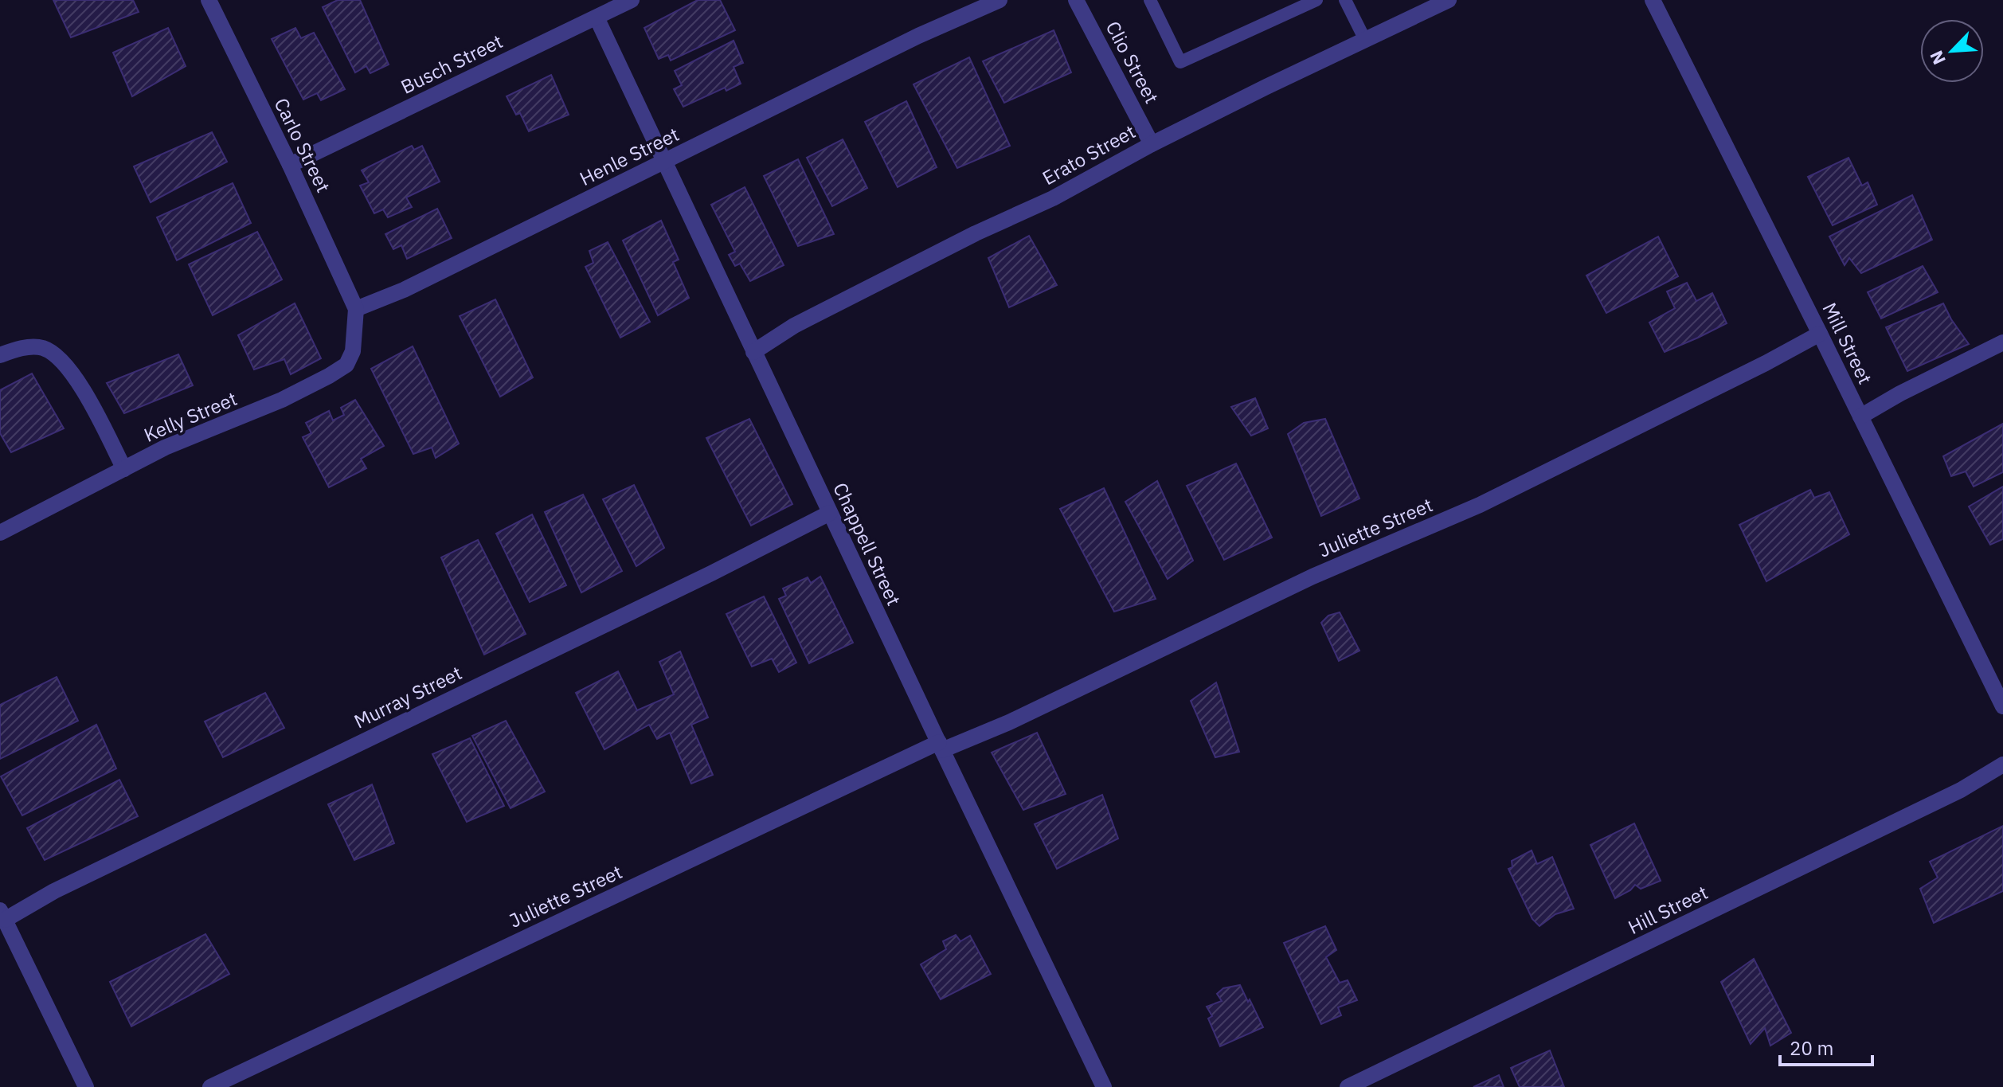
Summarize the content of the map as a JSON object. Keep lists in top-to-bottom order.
{
  "streets": {
    "street": [
      "Clio Street",
      "Busch Street",
      "Carlo Street",
      "Erato Street",
      "Henle Street",
      "Mill Street",
      "Kelly Street",
      "Juliette Street",
      "Chappell Street",
      "Murray Street",
      "Hill Street"
    ]
  },
  "crossings": [
    ["Clio Street", "Erato Street"],
    ["Busch Street", "Carlo Street"],
    ["Busch Street", "Chappell Street"],
    ["Carlo Street", "Henle Street"],
    ["Carlo Street", "Kelly Street"],
    ["Erato Street", "Chappell Street"],
    ["Henle Street", "Kelly Street"],
    ["Henle Street", "Chappell Street"],
    ["Mill Street", "Juliette Street"],
    ["Juliette Street", "Chappell Street"],
    ["Chappell Street", "Murray Street"]
  ],
  "scale_bar": "20 m",
  "north": "bottom left"
}
